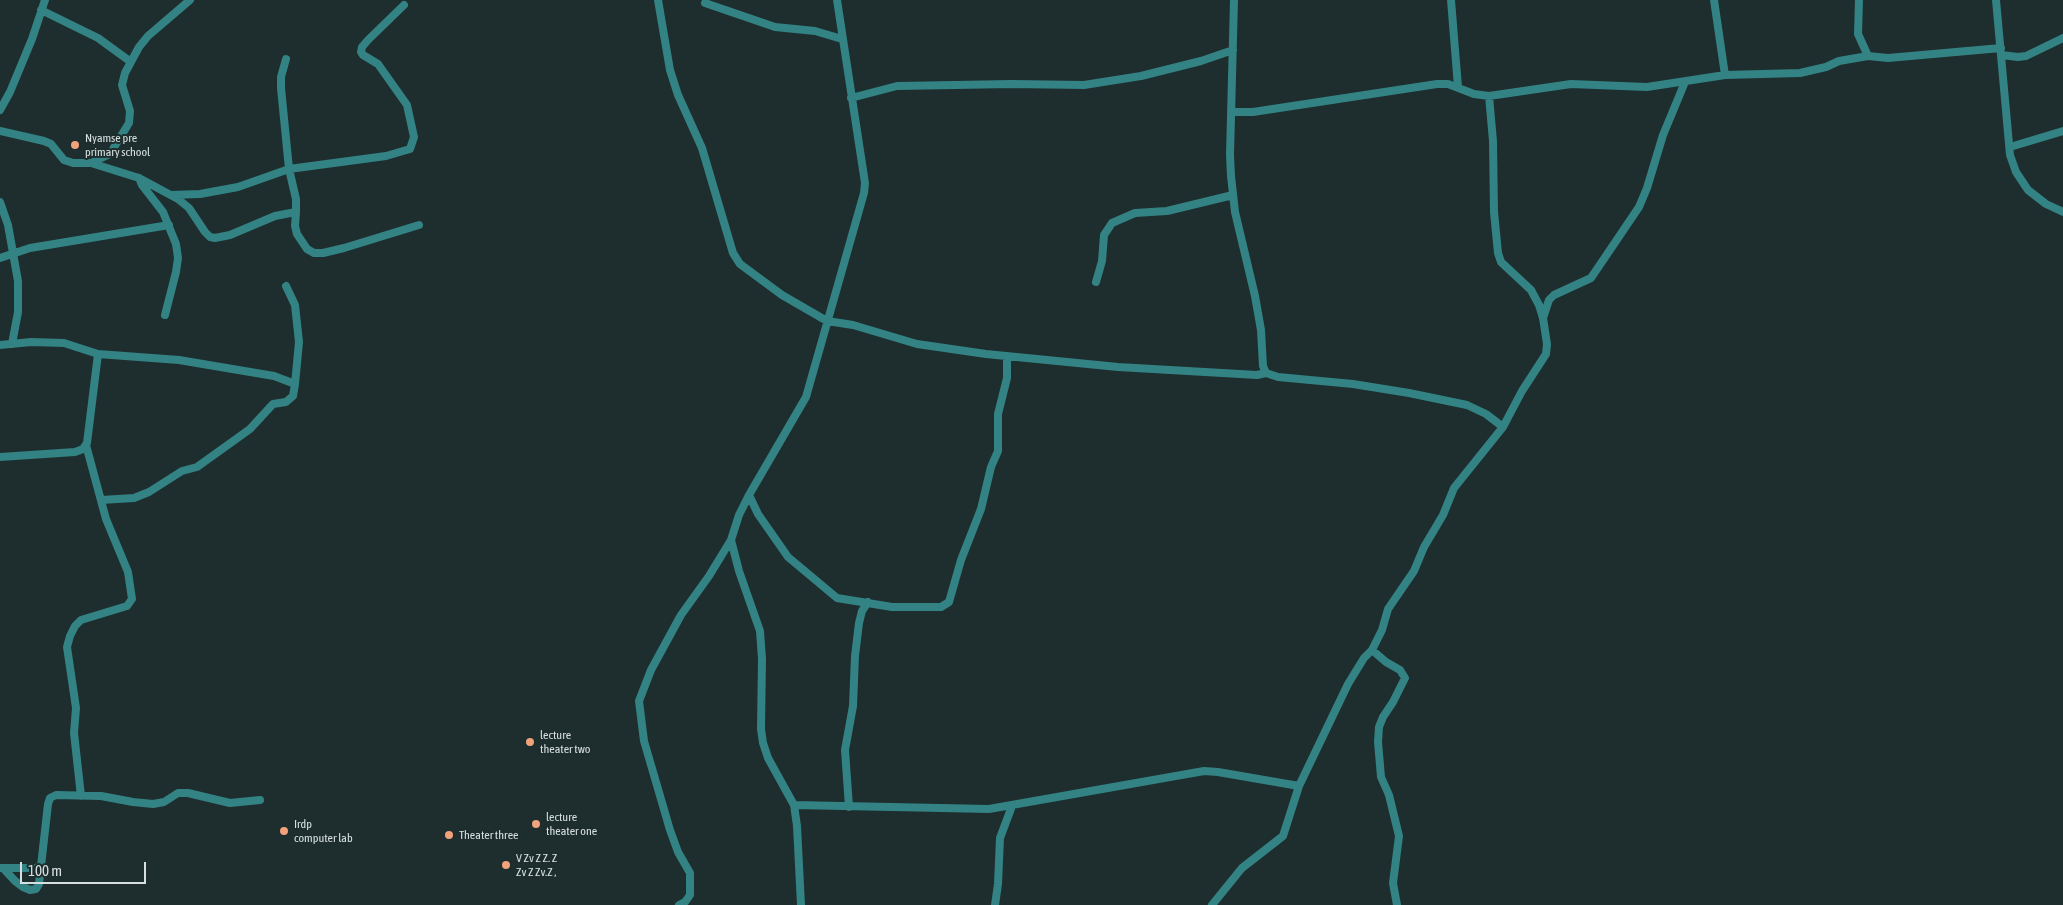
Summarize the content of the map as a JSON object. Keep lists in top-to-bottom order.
{
  "places": [
    "Nyamse pre primary school",
    "lecture theater two",
    "lecture theater one",
    "Irdp computer lab",
    "Theater three",
    "V Zv Z Z. Z Zv Z Zv.Z ,"
  ],
  "scale_bar": "100 m"
}
